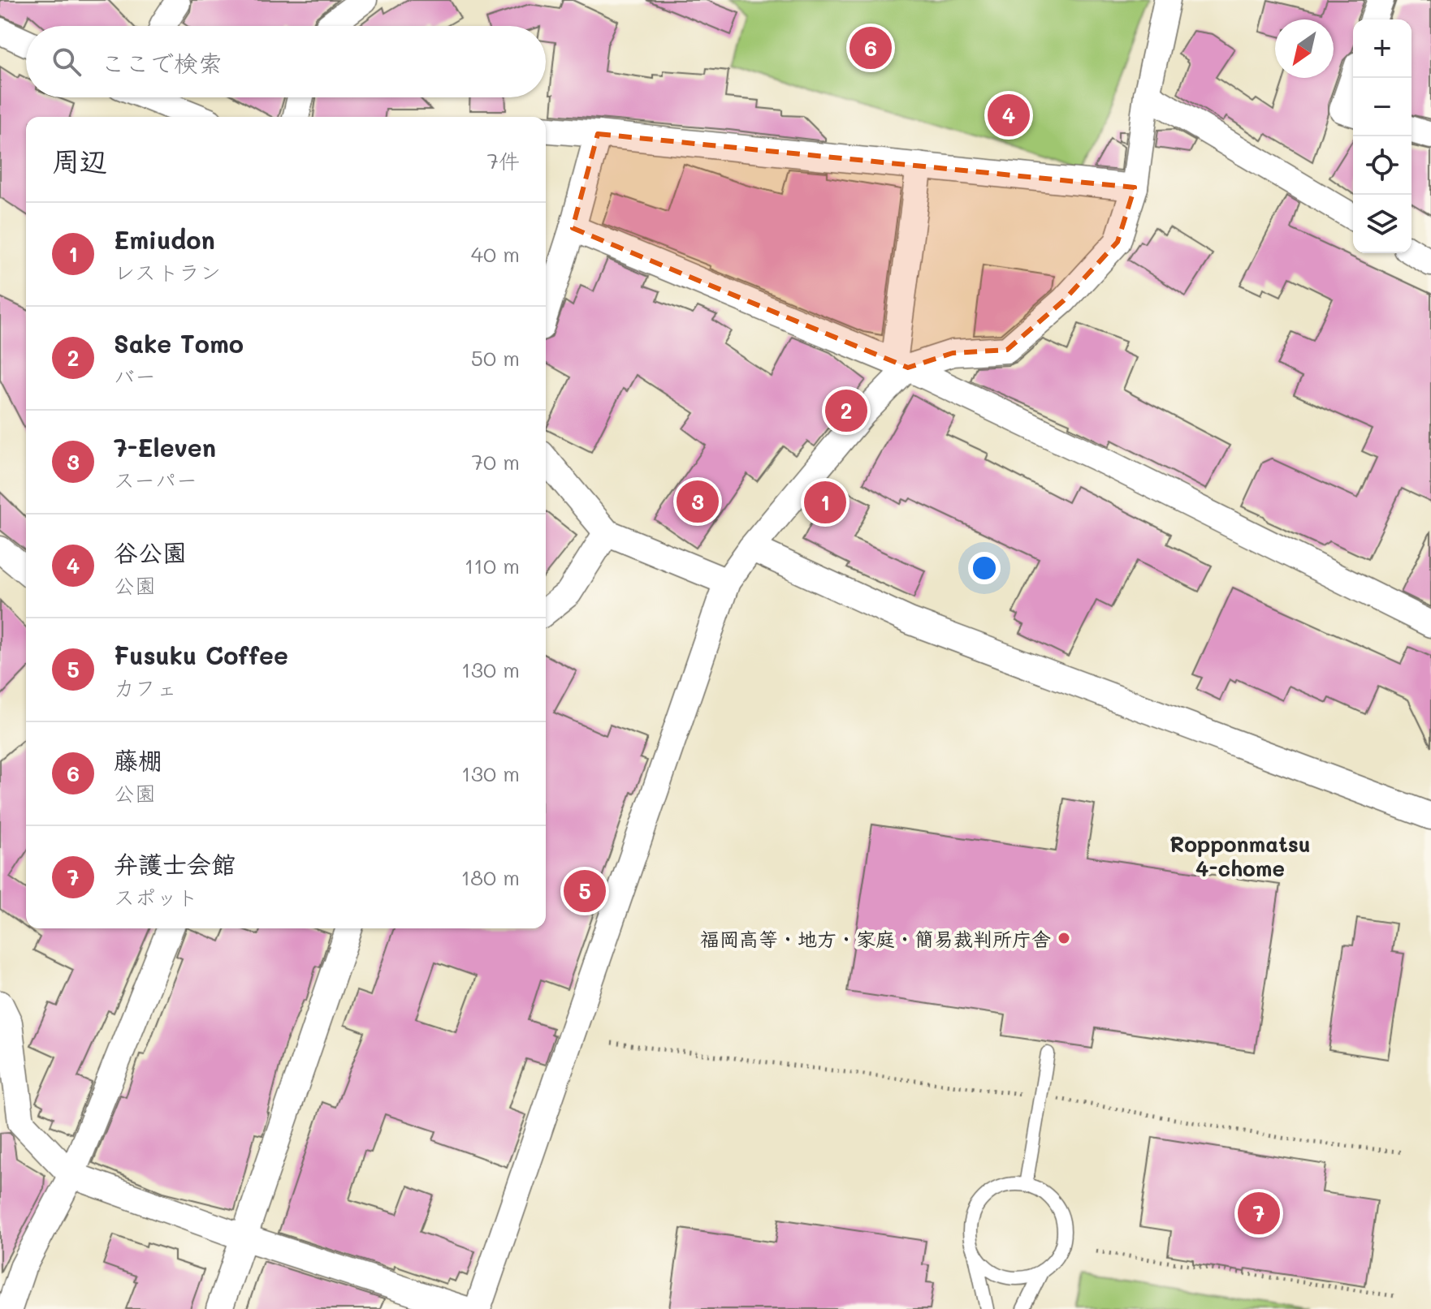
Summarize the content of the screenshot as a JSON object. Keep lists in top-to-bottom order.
{
  "districts": ["Ropponmatsu 4-chome"],
  "places": ["福岡高等・地方・家庭・簡易裁判所庁舎"],
  "north": "bottom left",
  "page": {
    "map_buttons": ["+", "−"],
    "pins": [
      "6",
      "4",
      "2",
      "3",
      "1",
      "5",
      "7"
    ],
    "search": "ここで検索",
    "heading": ["周辺", "7件"],
    "list": [
      {
        "mark": "1",
        "name": "Emiudon",
        "note": "レストラン",
        "value": "40 m"
      },
      {
        "mark": "2",
        "name": "Sake Tomo",
        "note": "バー",
        "value": "50 m"
      },
      {
        "mark": "3",
        "name": "7-Eleven",
        "note": "スーパー",
        "value": "70 m"
      },
      {
        "mark": "4",
        "name": "谷公園",
        "note": "公園",
        "value": "110 m"
      },
      {
        "mark": "5",
        "name": "Fusuku Coffee",
        "note": "カフェ",
        "value": "130 m"
      },
      {
        "mark": "6",
        "name": "藤棚",
        "note": "公園",
        "value": "130 m"
      },
      {
        "mark": "7",
        "name": "弁護士会館",
        "note": "スポット",
        "value": "180 m"
      }
    ]
  }
}
